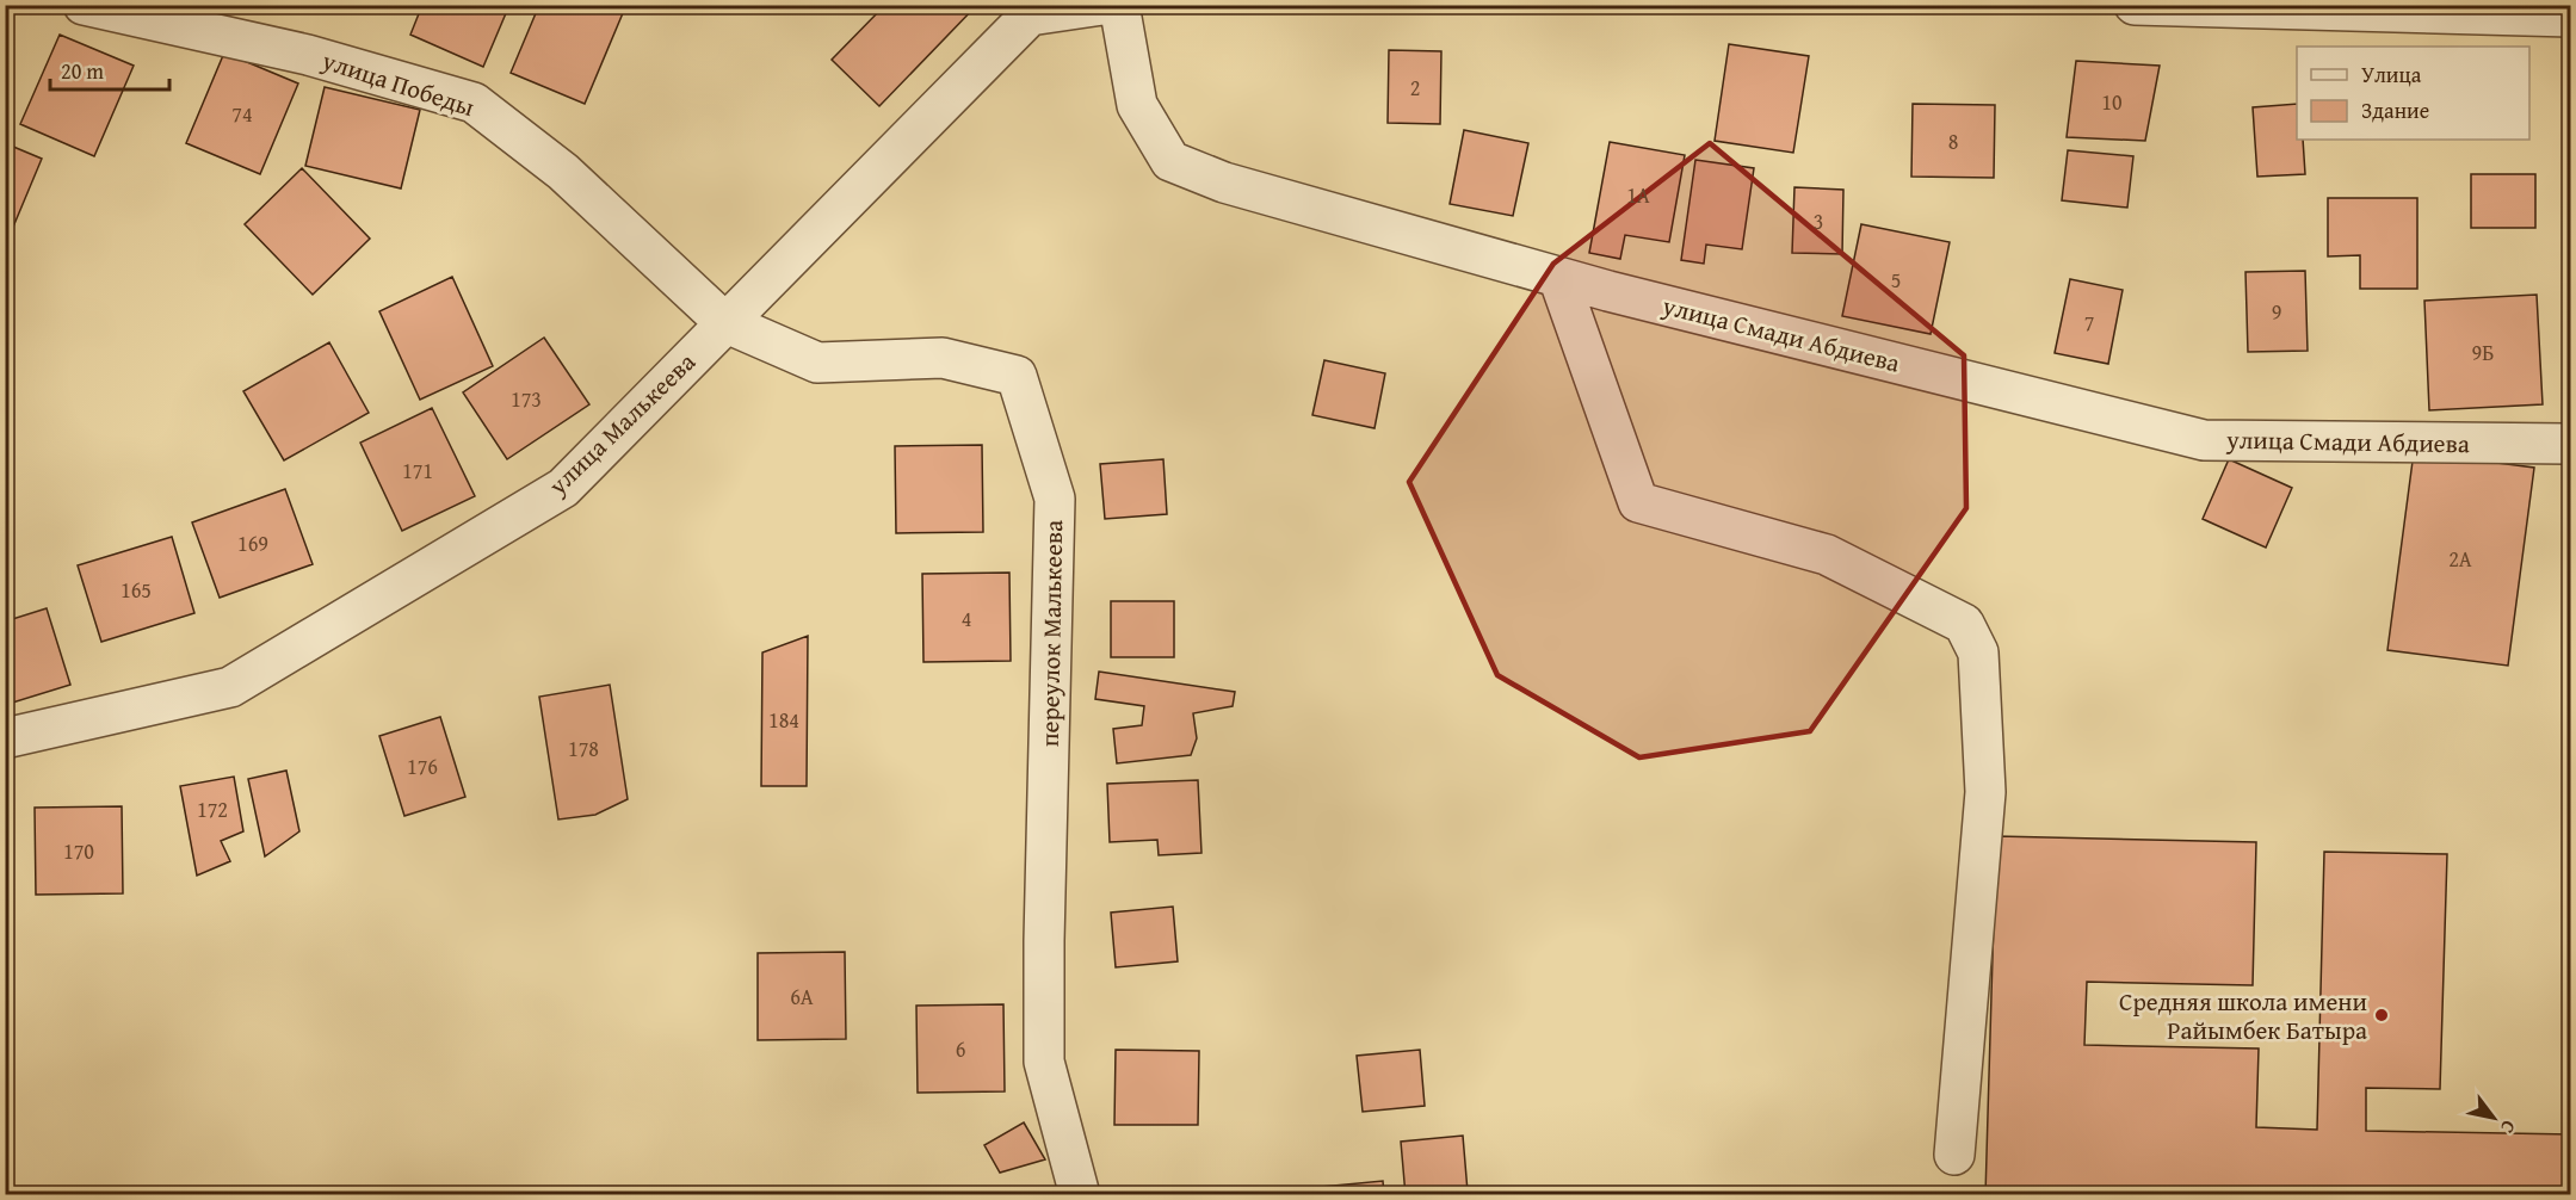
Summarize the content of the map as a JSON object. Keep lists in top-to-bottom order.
{
  "streets": {
    "street": [
      "улица Победы",
      "улица Смади Абдиева",
      "улица Малькеева",
      "переулок Малькеева"
    ]
  },
  "crossings": [
    ["улица Победы", "улица Малькеева"],
    ["улица Победы", "переулок Малькеева"],
    ["улица Малькеева", "переулок Малькеева"]
  ],
  "places": ["Средняя школа имени Райымбек Батыра"],
  "house_numbers": [
    "2",
    "10",
    "74",
    "8",
    "1А",
    "3",
    "5",
    "9",
    "7",
    "9Б",
    "173",
    "171",
    "169",
    "2A",
    "165",
    "4",
    "184",
    "178",
    "176",
    "172",
    "170",
    "6А",
    "6"
  ],
  "legend": ["Улица", "Здание"],
  "scale_bar": "20 m",
  "north": "bottom right"
}
